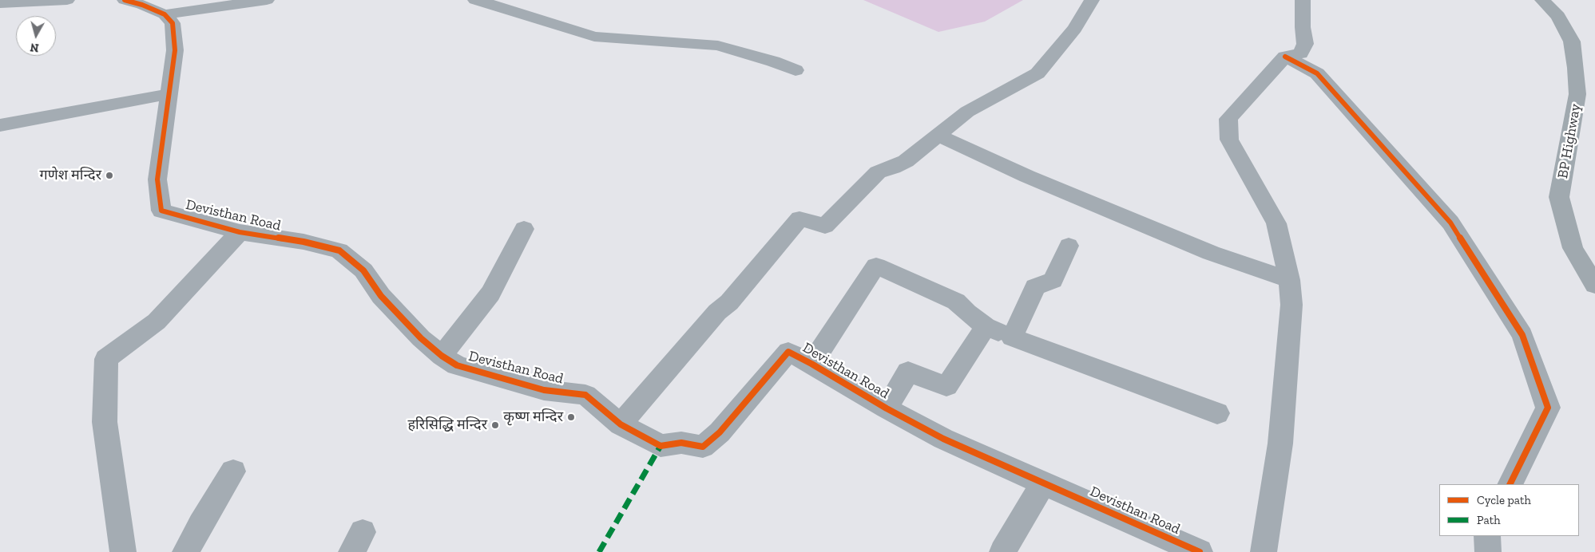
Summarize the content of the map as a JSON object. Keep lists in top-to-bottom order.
{
  "streets": {
    "highway": ["BP Highway"],
    "street": ["Devisthan Road"]
  },
  "places": ["गणेश मन्दिर", "कृष्ण मन्दिर", "हरिसिद्धि मन्दिर"],
  "legend": ["Cycle path", "Path"],
  "north": "bottom"
}
